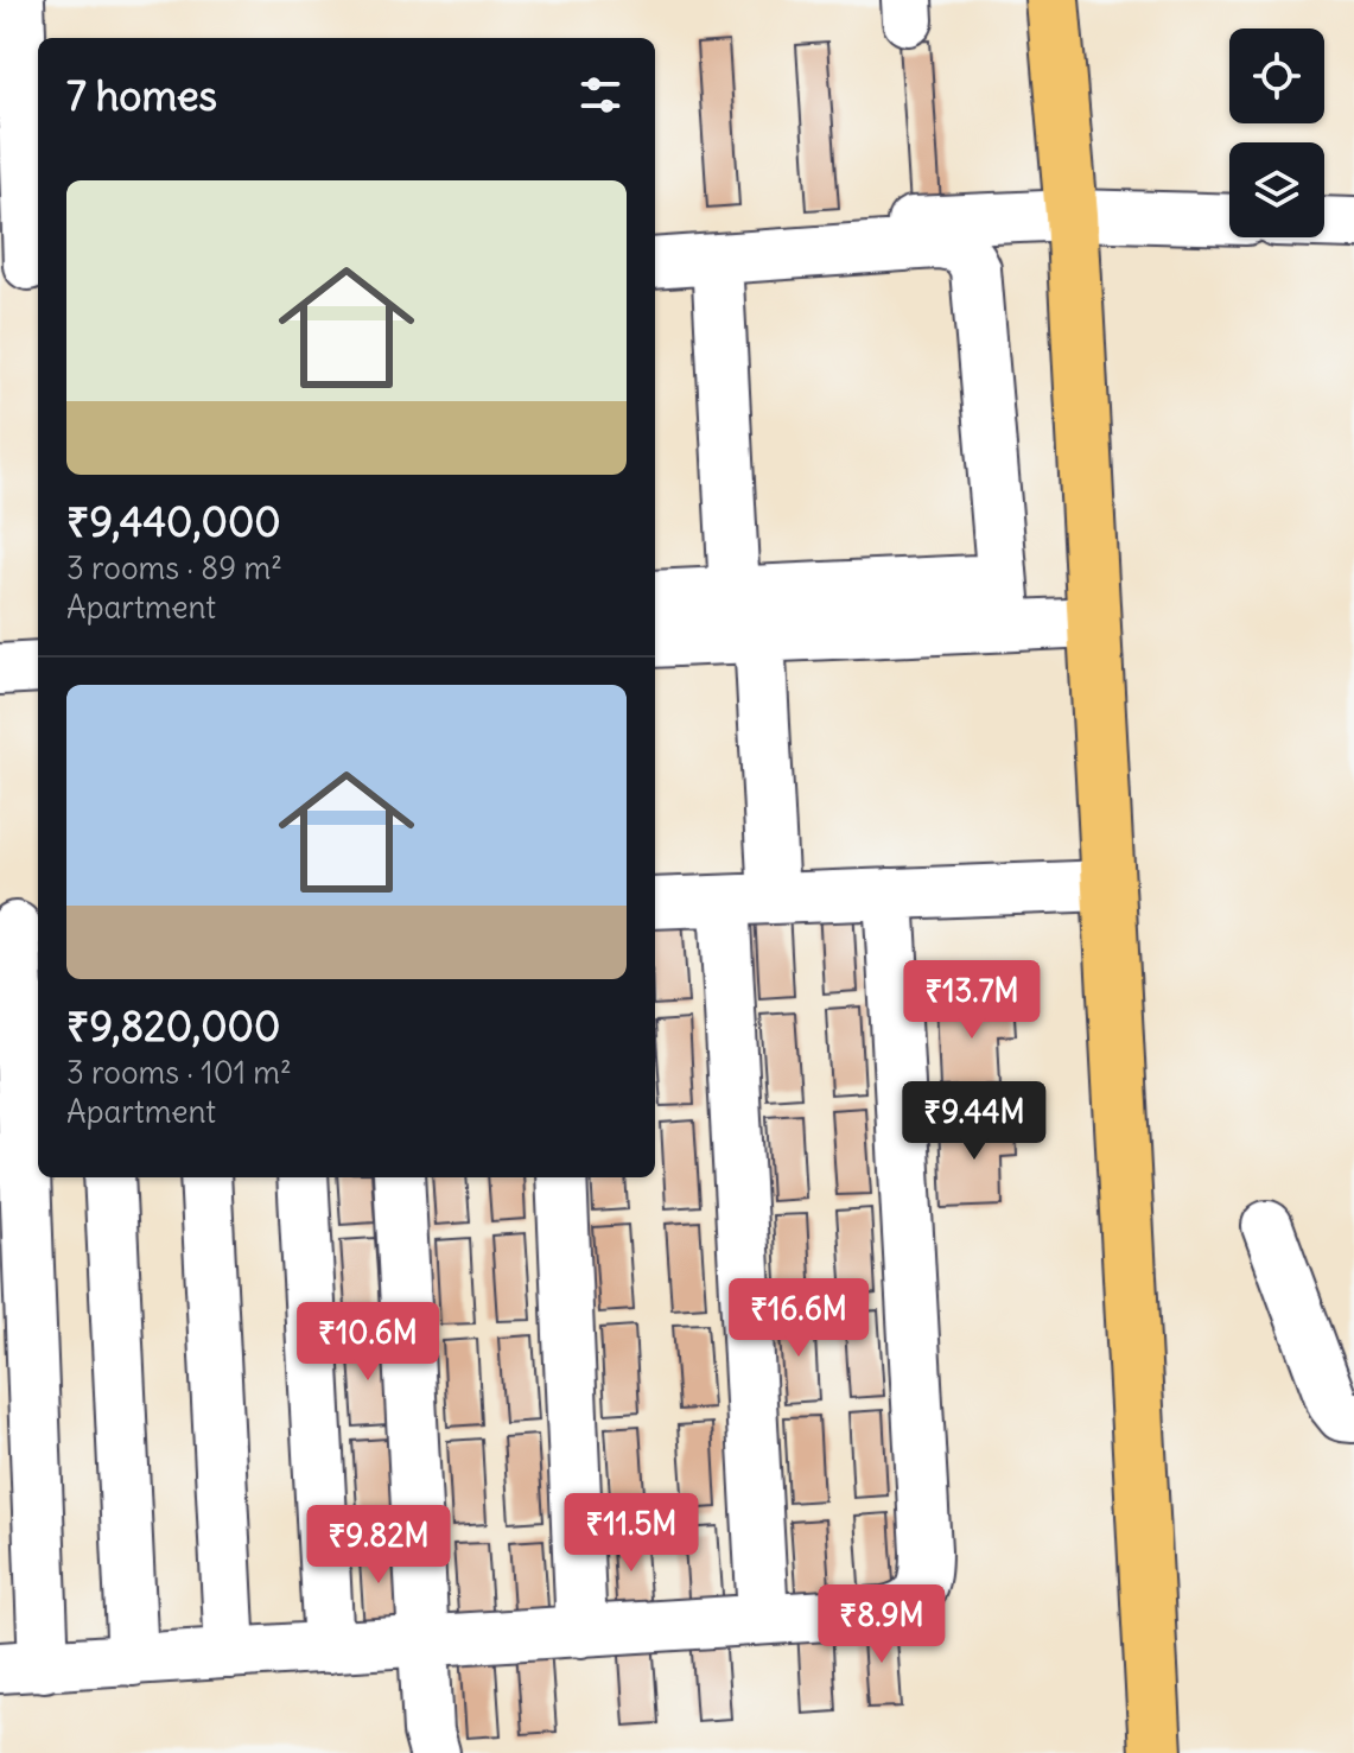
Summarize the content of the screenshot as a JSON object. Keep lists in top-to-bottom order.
{
  "page": {
    "heading": "7 homes",
    "list": [
      {
        "name": "₹9,440,000",
        "note": "3 rooms · 89 m² · Apartment"
      },
      {
        "name": "₹9,820,000",
        "note": "3 rooms · 101 m² · Apartment"
      }
    ],
    "price": [
      "₹13.7M",
      "₹9.44M",
      "₹16.6M",
      "₹10.6M",
      "₹11.5M",
      "₹9.82M",
      "₹8.9M"
    ]
  }
}
